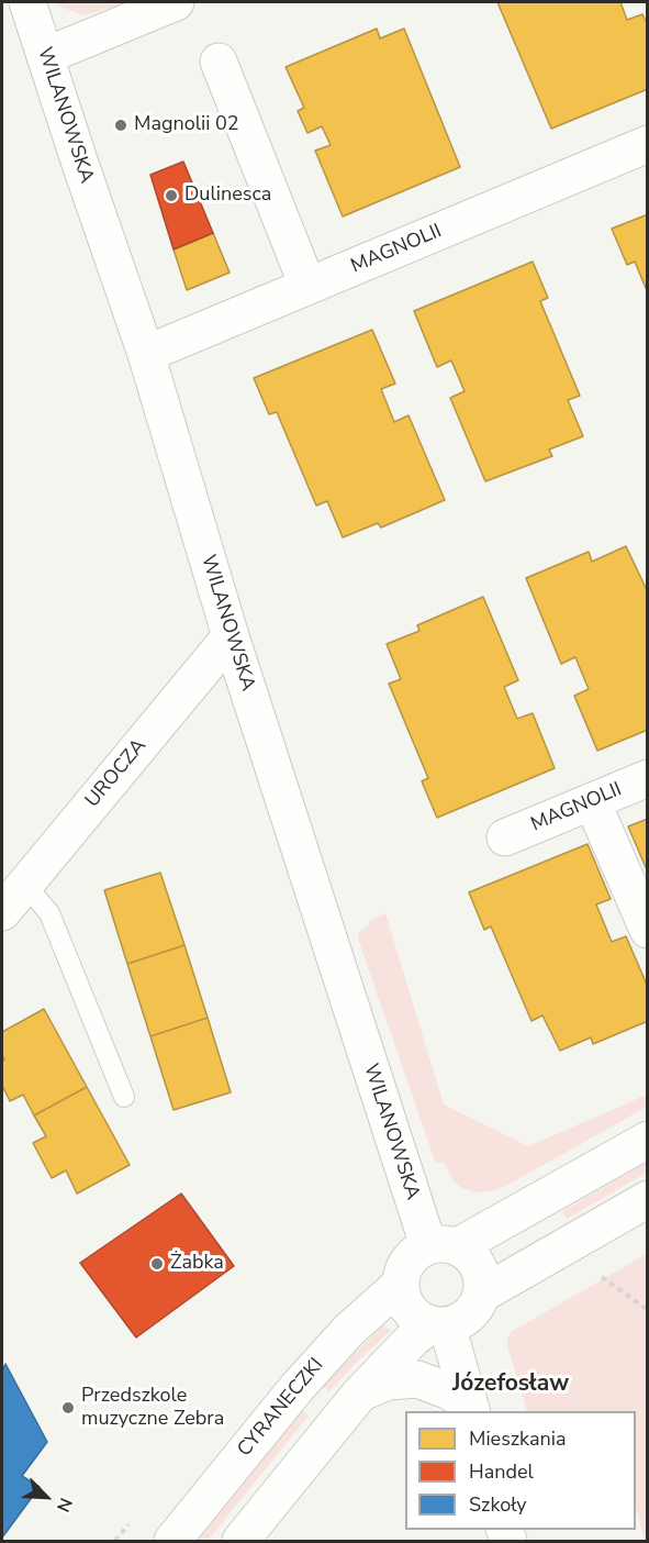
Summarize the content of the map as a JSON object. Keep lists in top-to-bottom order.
{
  "streets": {
    "street": [
      "WILANOWSKA",
      "MAGNOLII",
      "UROCZA",
      "CYRANECZKI"
    ]
  },
  "crossings": [
    ["WILANOWSKA", "MAGNOLII"],
    ["WILANOWSKA", "UROCZA"],
    ["WILANOWSKA", "CYRANECZKI"]
  ],
  "districts": ["Józefosław"],
  "places": [
    "Magnolii 02",
    "Dulinesca",
    "Żabka",
    "Przedszkole muzyczne Zebra"
  ],
  "legend": ["Mieszkania", "Handel", "Szkoły"],
  "north": "bottom right"
}
